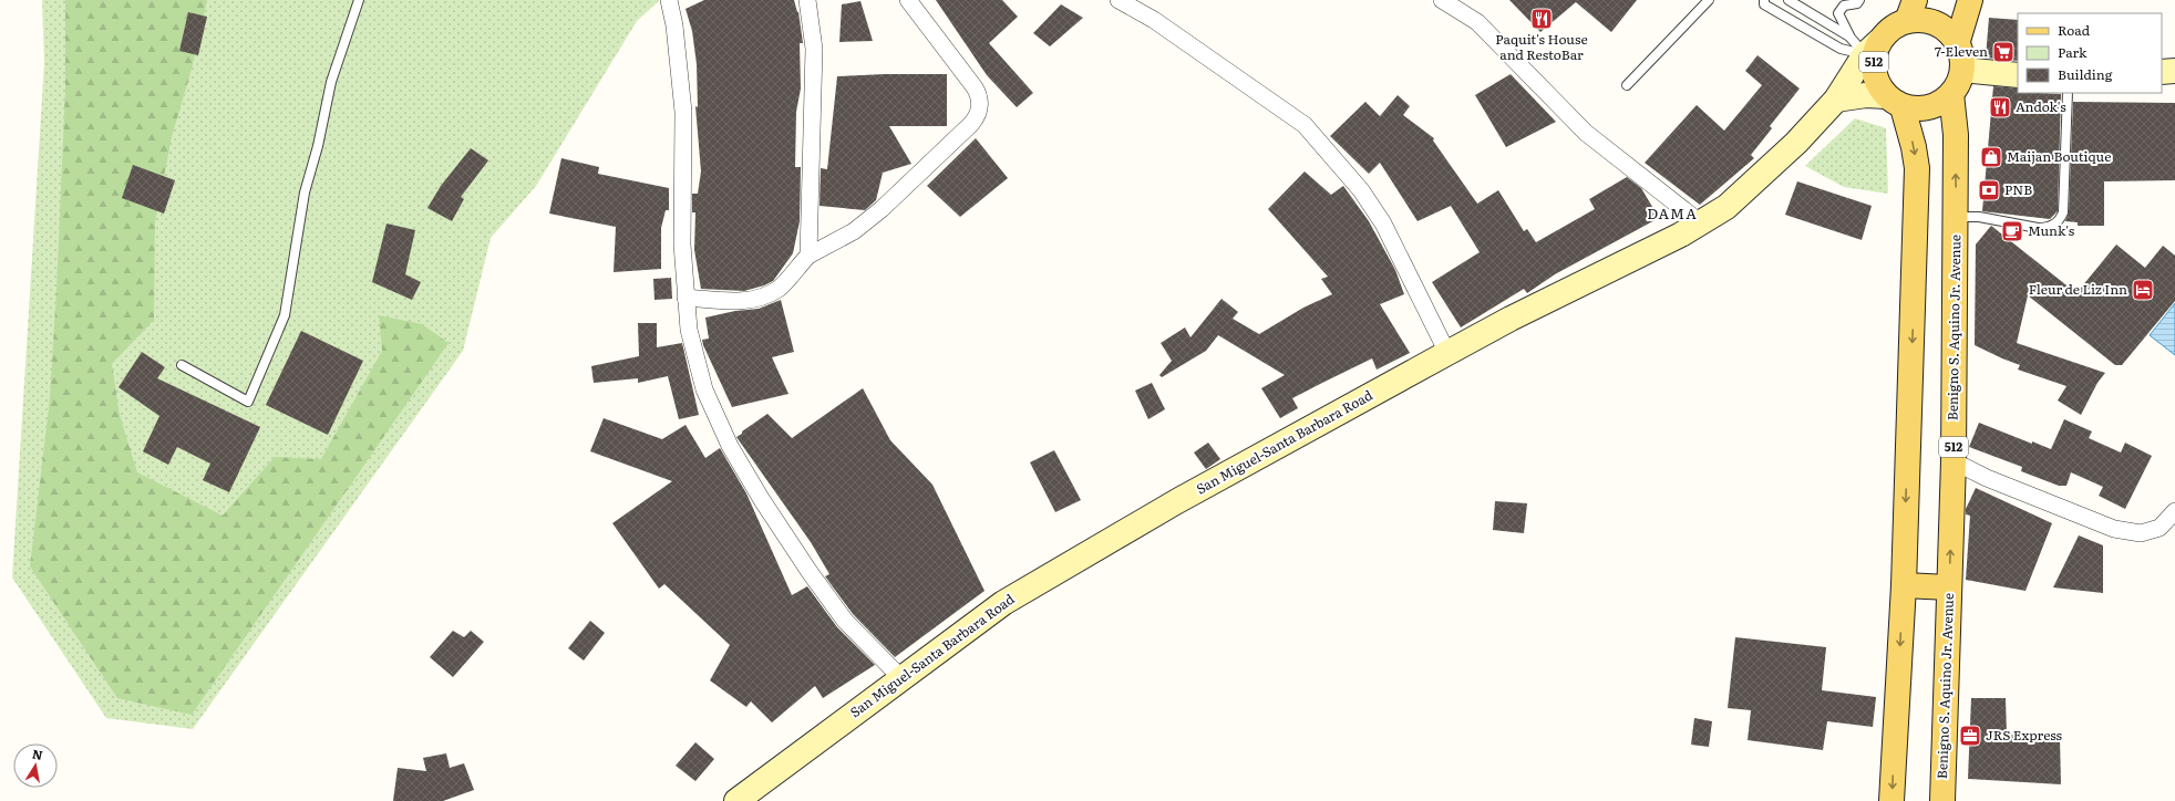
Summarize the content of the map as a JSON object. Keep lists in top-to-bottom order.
{
  "streets": {
    "main road": ["512", "Benigno S. Aquino Jr. Avenue", "San Miguel-Santa Barbara Road"]
  },
  "crossings": [
    ["512", "Benigno S. Aquino Jr. Avenue"],
    ["512", "San Miguel-Santa Barbara Road"],
    ["Benigno S. Aquino Jr. Avenue", "San Miguel-Santa Barbara Road"]
  ],
  "districts": ["DAMA"],
  "places": {
    "restaurant": ["Paquit's House and RestoBar", "Andok's"],
    "supermarket": ["7-Eleven"],
    "shop": ["Maijan Boutique"],
    "bank": ["PNB"],
    "cafe": ["Munk's"],
    "hotel": ["Fleur de Liz Inn"],
    "office": ["JRS Express"]
  },
  "legend": ["Road", "Park", "Building"],
  "north": "top"
}
